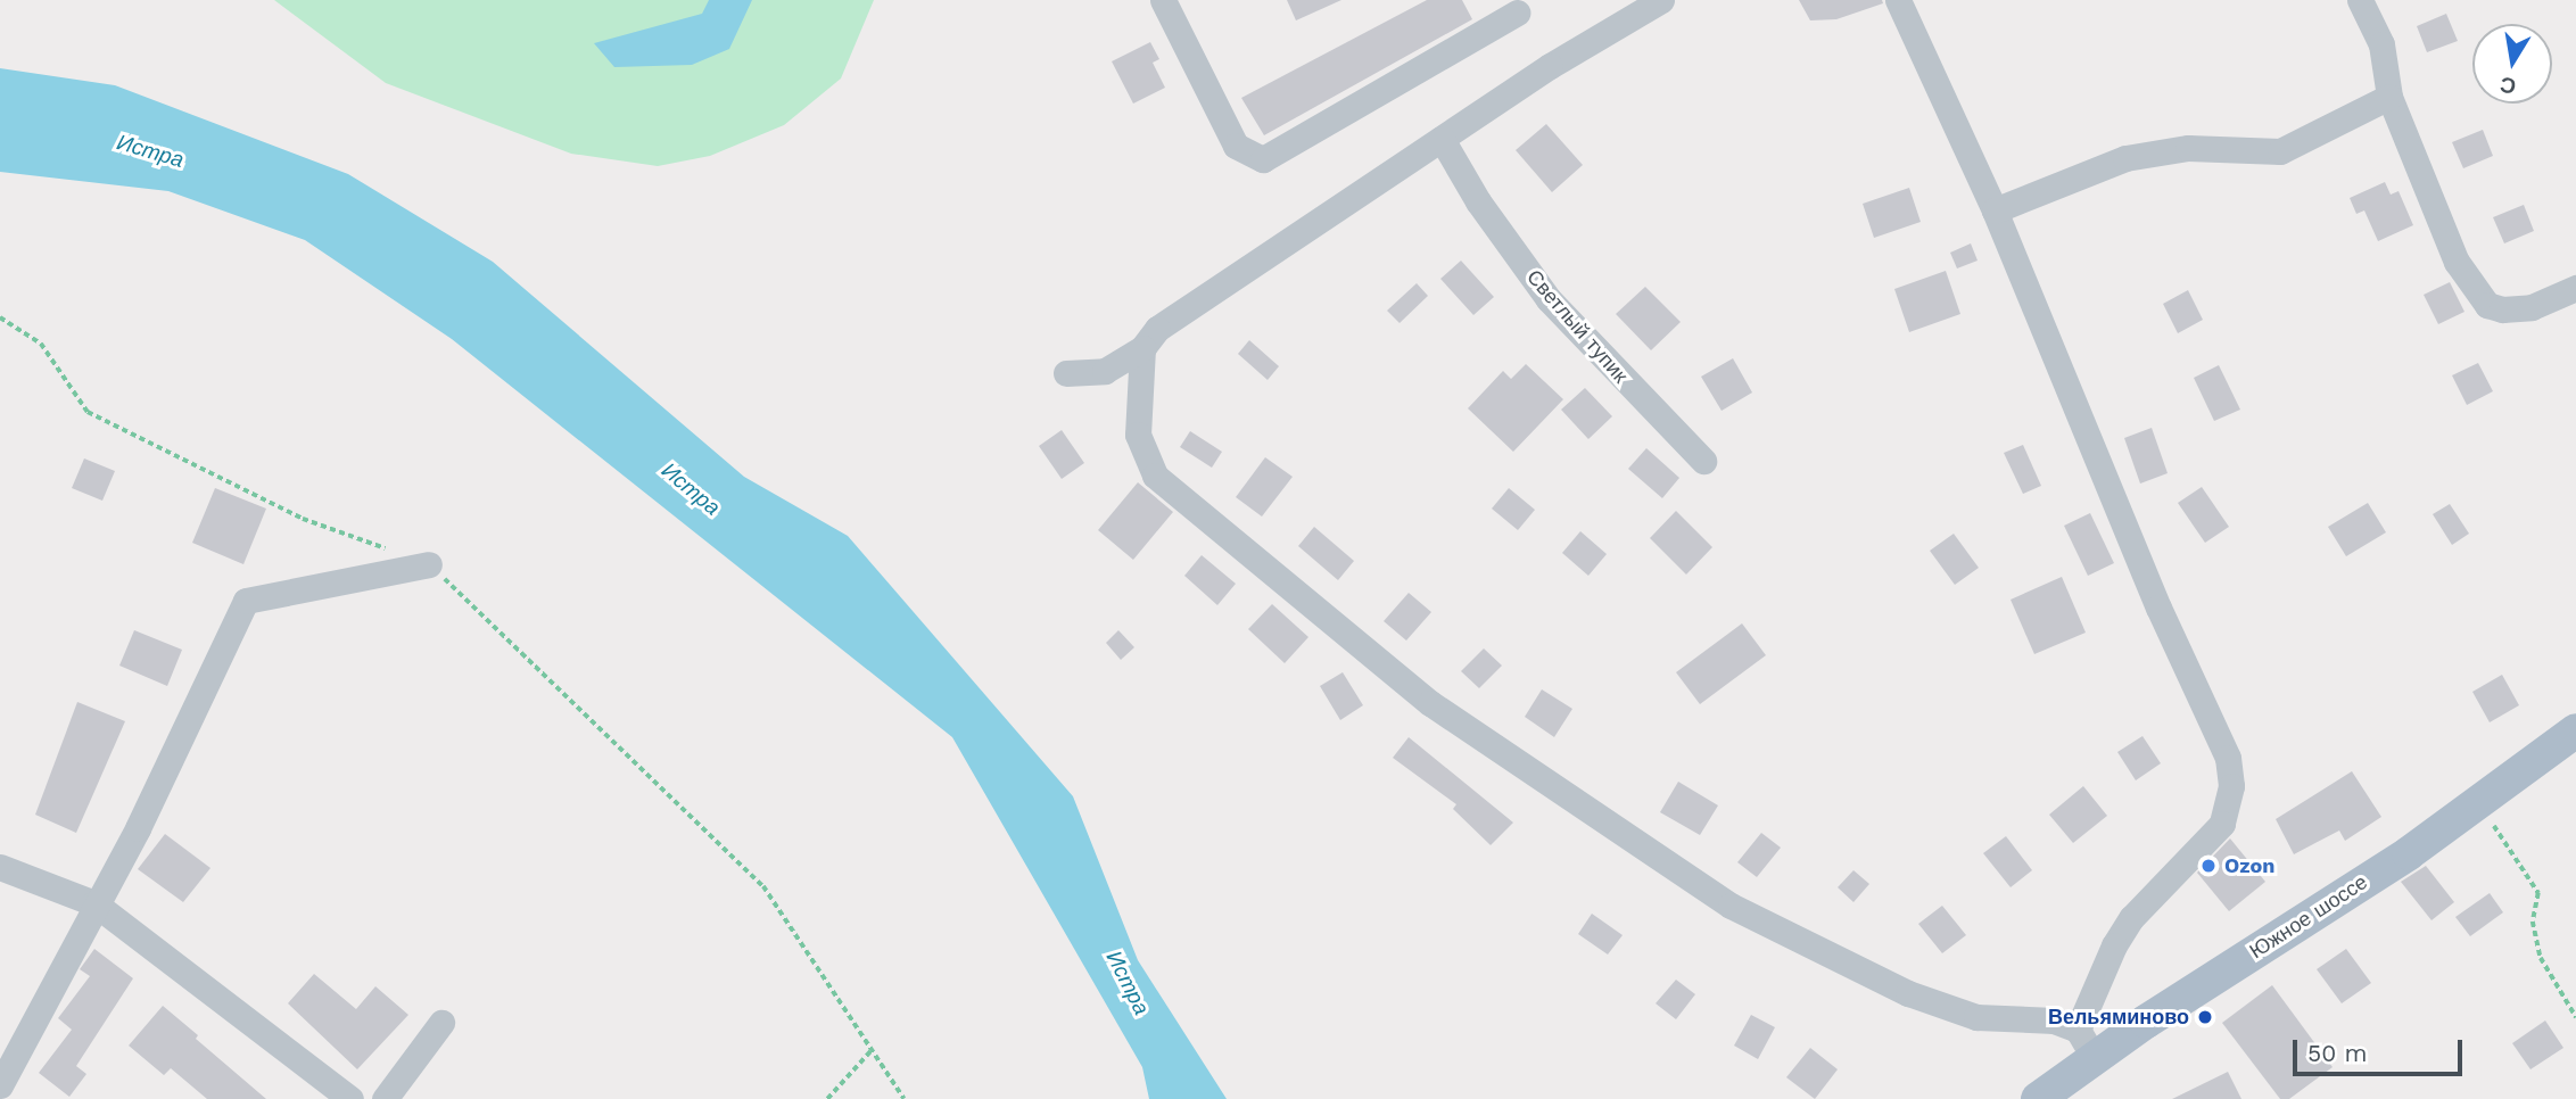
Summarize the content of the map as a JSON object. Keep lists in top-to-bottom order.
{
  "streets": {
    "main road": ["Южное шоссе"],
    "street": ["Светлый тупик"]
  },
  "water": ["Истра"],
  "places": ["Ozon", "Вельяминово"],
  "scale_bar": "50 m",
  "north": "bottom"
}
